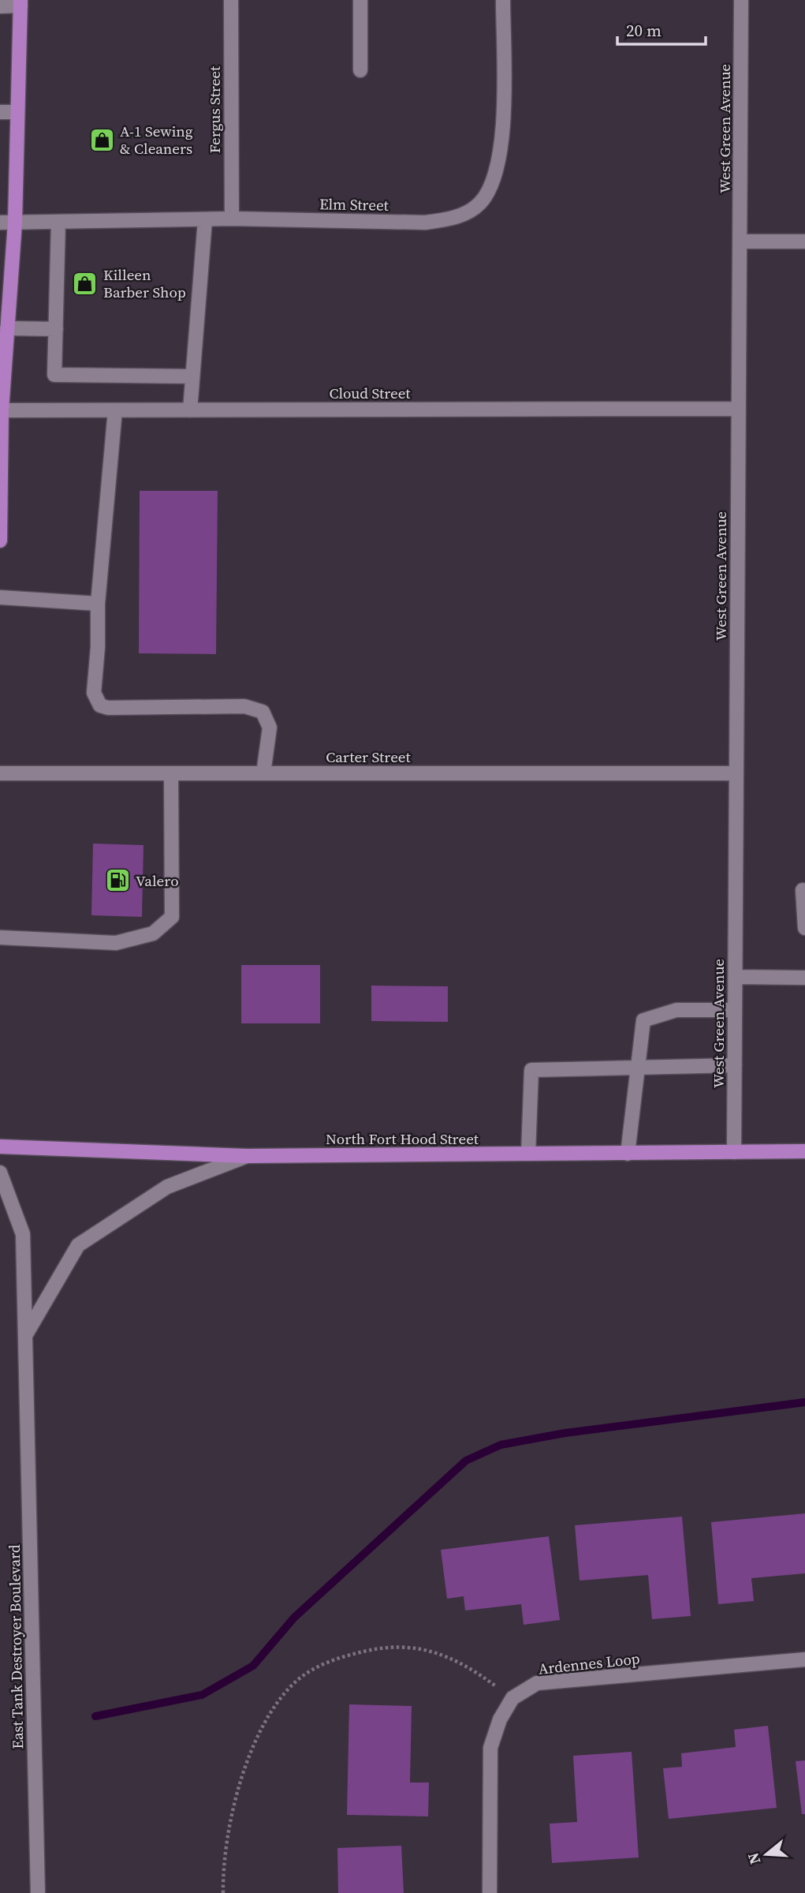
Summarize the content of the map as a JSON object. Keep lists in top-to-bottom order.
{
  "streets": {
    "main road": ["North Fort Hood Street"],
    "street": [
      "Fergus Street",
      "West Green Avenue",
      "Elm Street",
      "Cloud Street",
      "Carter Street",
      "East Tank Destroyer Boulevard",
      "Ardennes Loop"
    ]
  },
  "crossings": [
    ["Fergus Street", "Elm Street"],
    ["West Green Avenue", "Cloud Street"],
    ["West Green Avenue", "Carter Street"],
    ["West Green Avenue", "North Fort Hood Street"]
  ],
  "places": {
    "shop": ["A-1 Sewing & Cleaners", "Killeen Barber Shop"],
    "fuel station": ["Valero"]
  },
  "scale_bar": "20 m",
  "north": "left"
}
